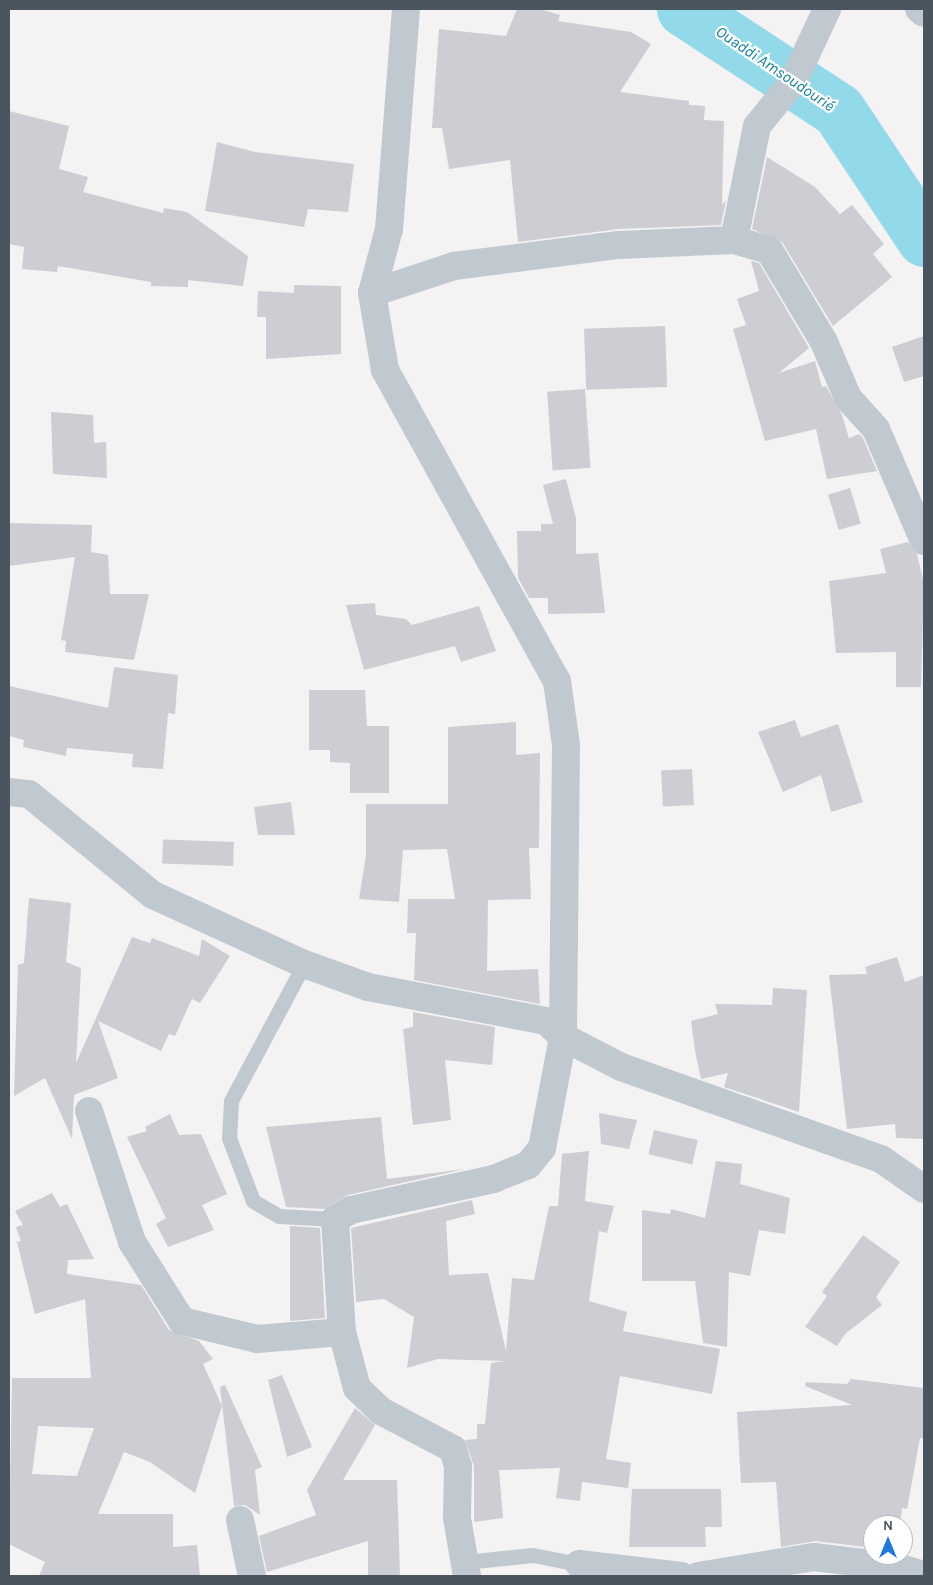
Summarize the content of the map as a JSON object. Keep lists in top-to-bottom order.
{
  "water": ["Ouaddi Amsoudourié"],
  "north": "top"
}
